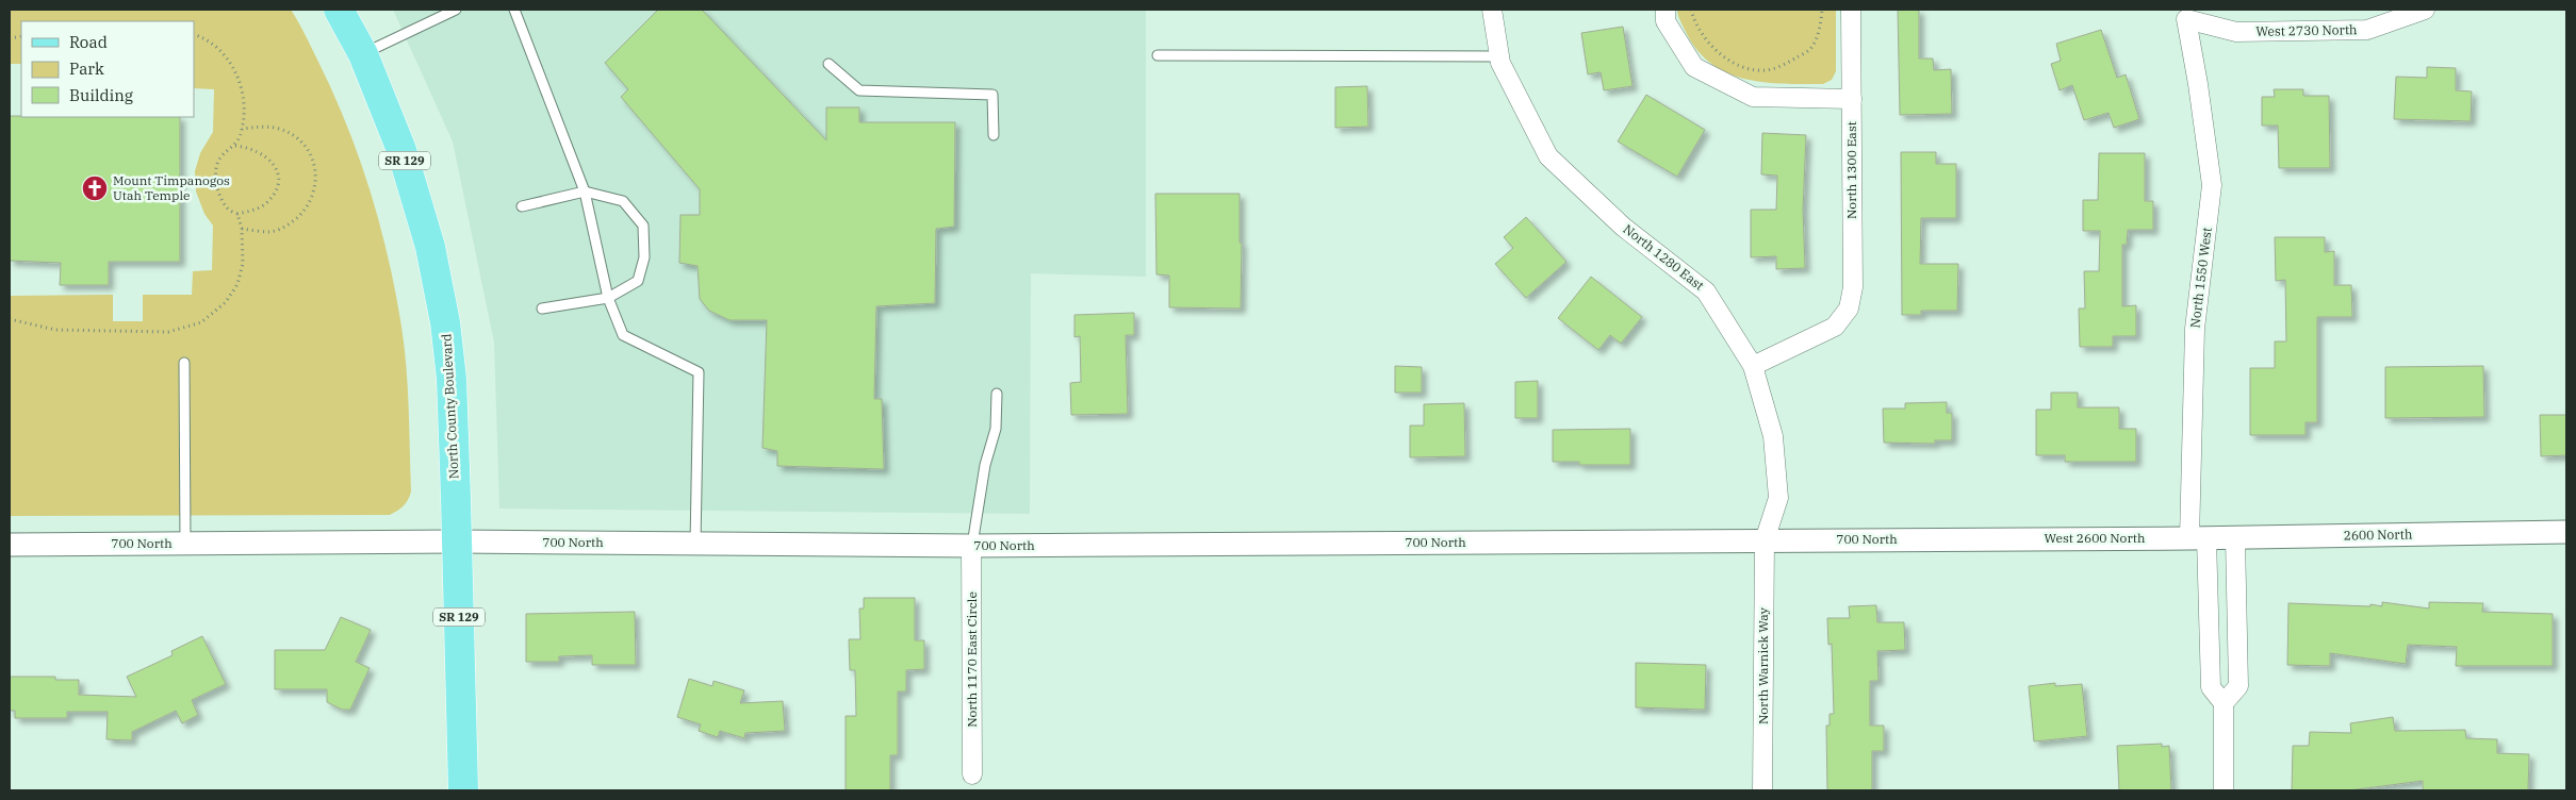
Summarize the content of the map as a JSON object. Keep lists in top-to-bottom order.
{
  "streets": {
    "main road": ["SR 129", "North County Boulevard"],
    "street": [
      "West 2730 North",
      "North 1300 East",
      "North 1280 East",
      "North 1550 West",
      "2600 North",
      "West 2600 North",
      "700 North",
      "North 1170 East Circle",
      "North Warnick Way"
    ]
  },
  "crossings": [
    ["West 2730 North", "North 1550 West"],
    ["North 1300 East", "North 1280 East"],
    ["North 1280 East", "700 North"],
    ["North 1280 East", "North Warnick Way"],
    ["North 1550 West", "2600 North"],
    ["North 1550 West", "West 2600 North"],
    ["North County Boulevard", "700 North"],
    ["2600 North", "West 2600 North"],
    ["West 2600 North", "700 North"],
    ["700 North", "North 1170 East Circle"],
    ["700 North", "North Warnick Way"]
  ],
  "places": {
    "church": ["Mount Timpanogos Utah Temple"]
  },
  "legend": ["Road", "Park", "Building"]
}
